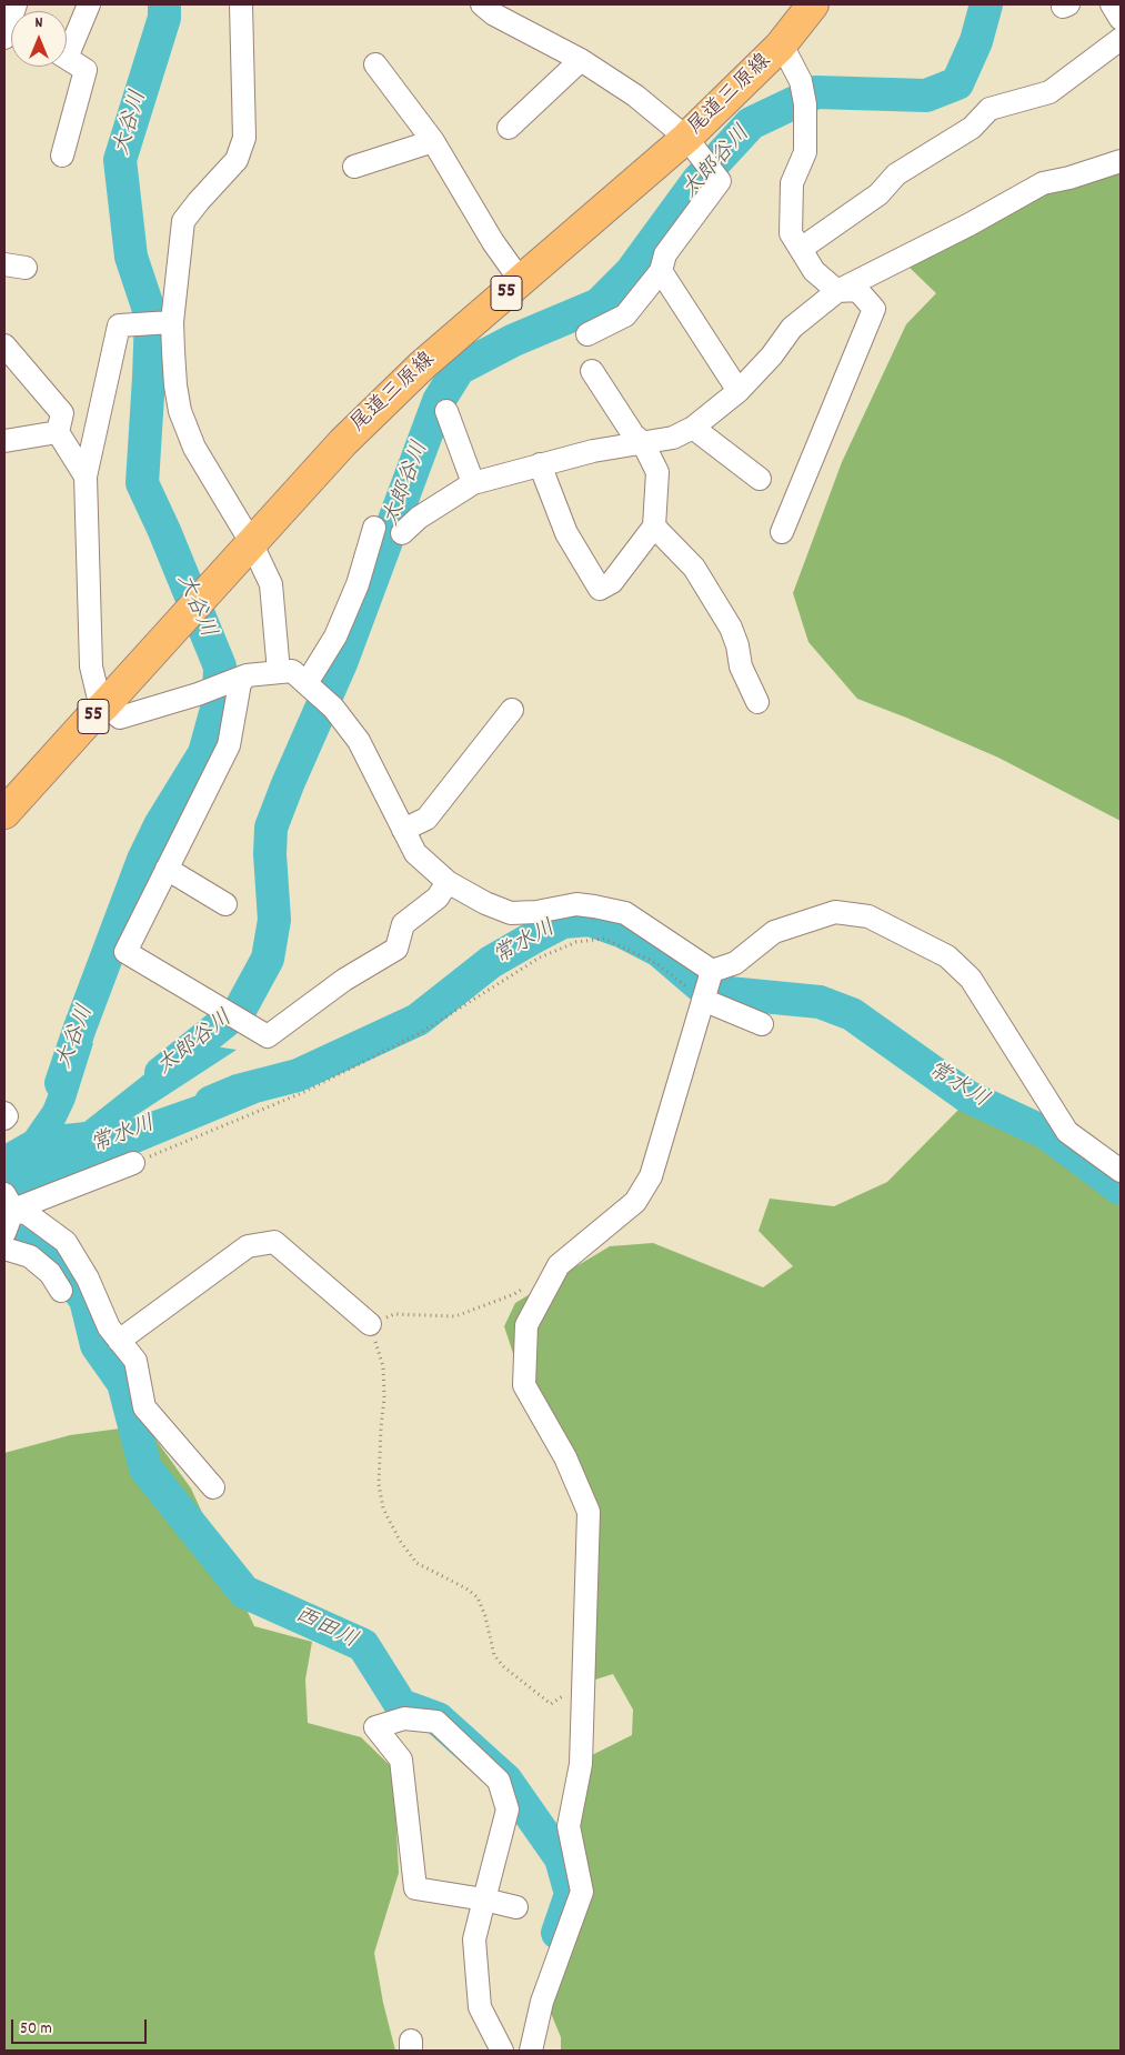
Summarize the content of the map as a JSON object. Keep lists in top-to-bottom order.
{
  "streets": {
    "main road": ["尾道三原線", "55"]
  },
  "water": [
    "大谷川",
    "太郎谷川",
    "常水川",
    "西田川"
  ],
  "scale_bar": "50 m",
  "north": "top"
}
